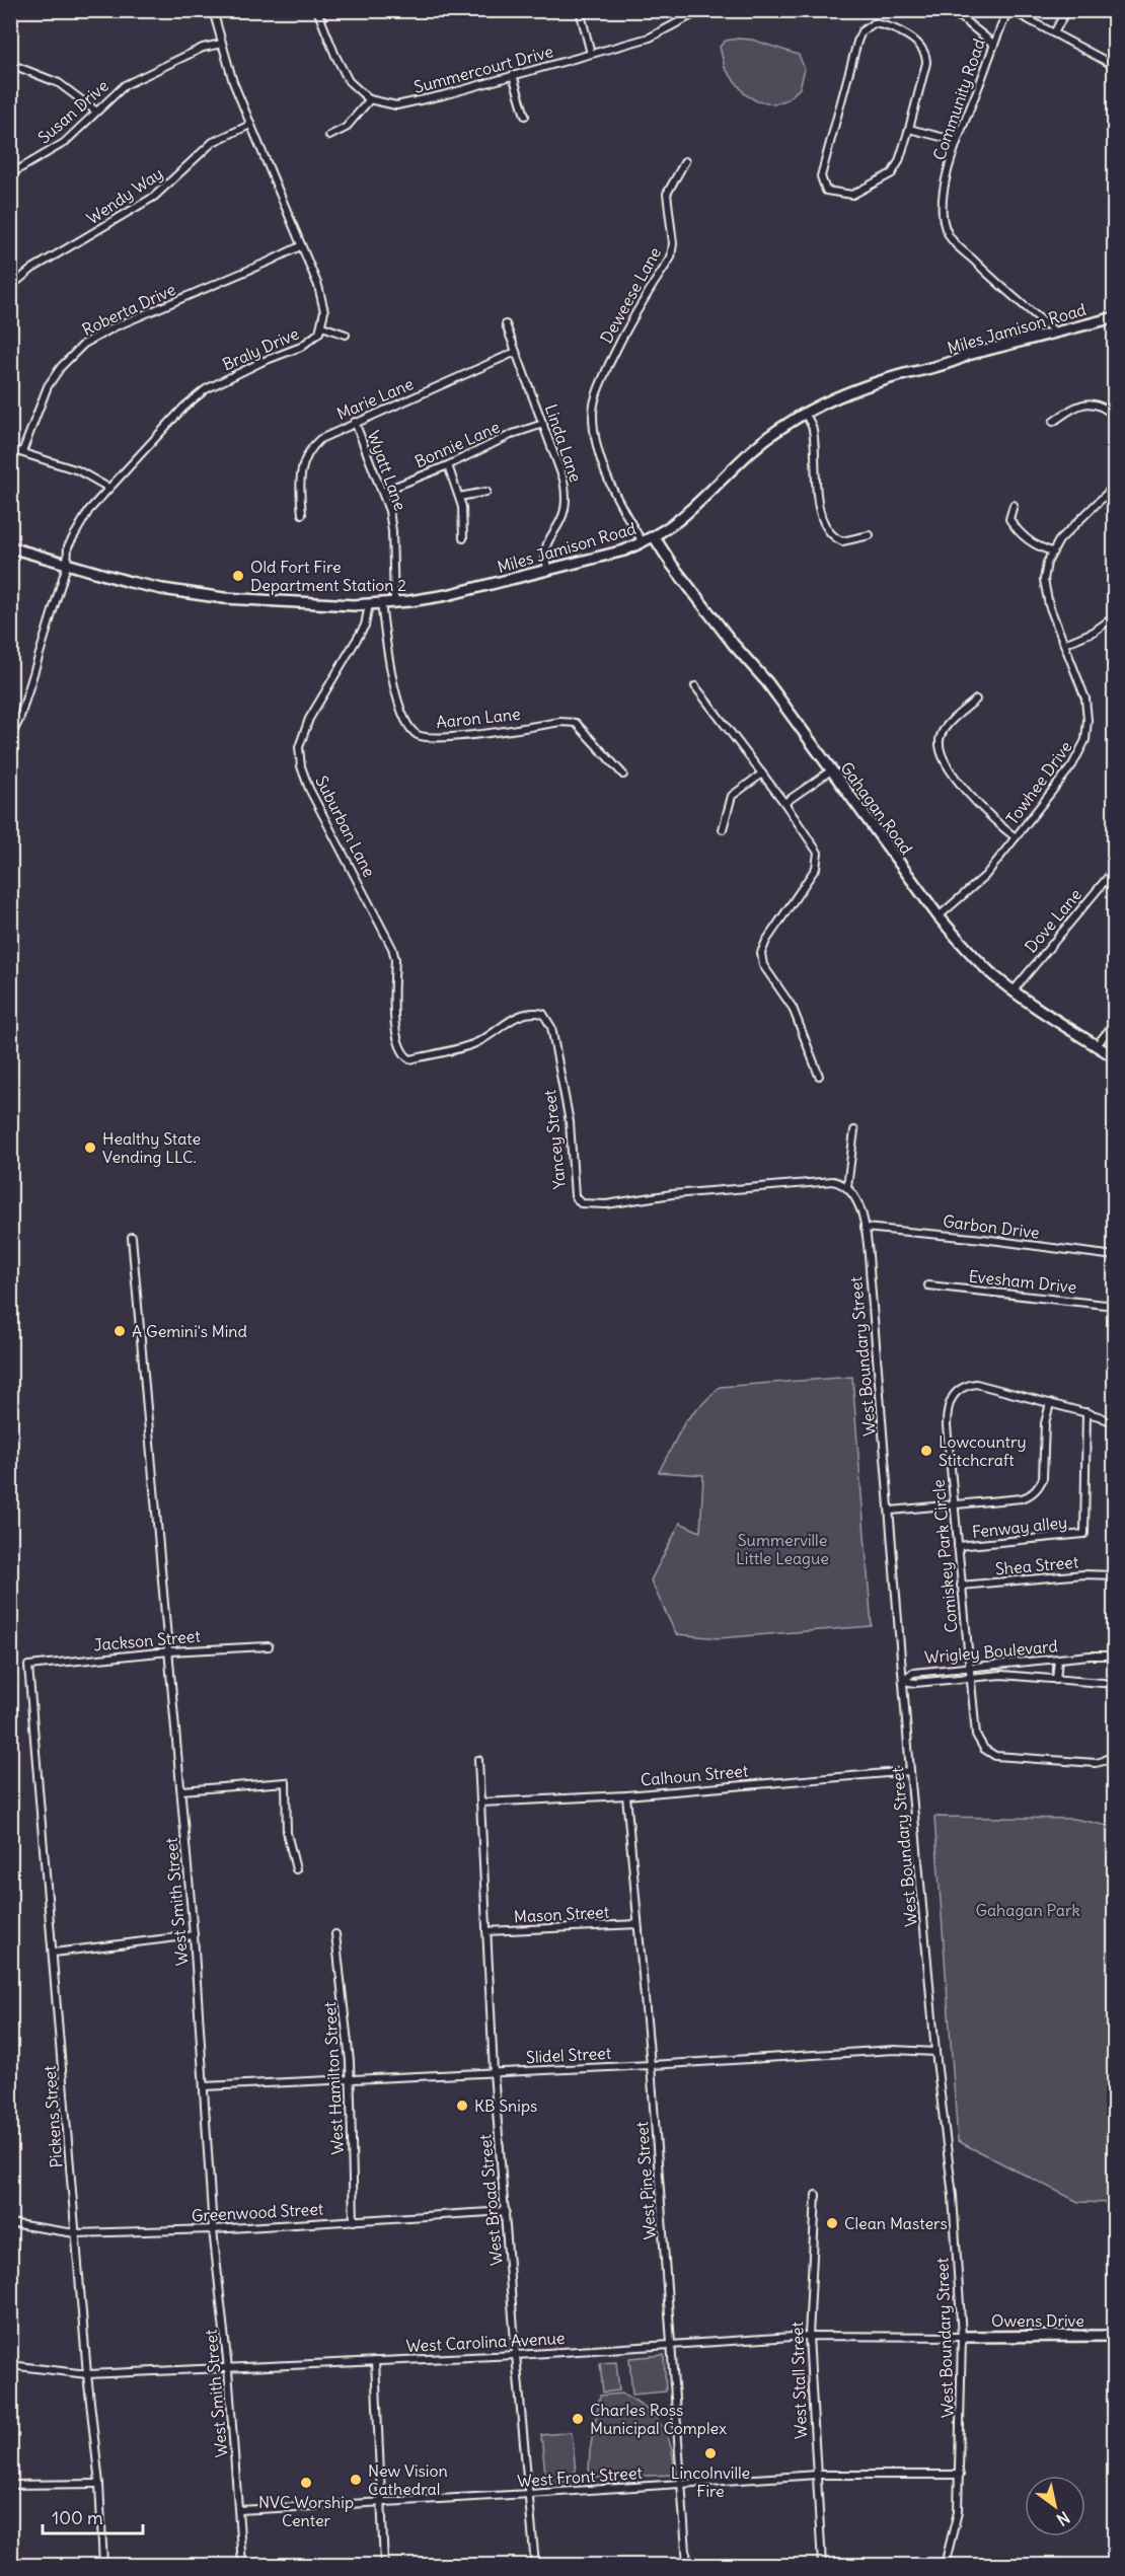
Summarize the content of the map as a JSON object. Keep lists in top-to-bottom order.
{
  "streets": {
    "main road": ["Miles Jamison Road", "Gahagan Road", "Owens Drive"],
    "street": [
      "Summercourt Drive",
      "Community Road",
      "Susan Drive",
      "Wendy Way",
      "Deweese Lane",
      "Roberta Drive",
      "Braly Drive",
      "Marie Lane",
      "Linda Lane",
      "Bonnie Lane",
      "Wyatt Lane",
      "Aaron Lane",
      "Towhee Drive",
      "Suburban Lane",
      "Dove Lane",
      "Yancey Street",
      "Garbon Drive",
      "Evesham Drive",
      "West Boundary Street",
      "Fenway alley",
      "Comiskey Park Circle",
      "Shea Street",
      "Jackson Street",
      "Wrigley Boulevard",
      "Calhoun Street",
      "West Smith Street",
      "Mason Street",
      "Slidel Street",
      "West Hamilton Street",
      "Pickens Street",
      "West Pine Street",
      "West Broad Street",
      "Greenwood Street",
      "West Carolina Avenue",
      "West Stall Street",
      "West Front Street"
    ]
  },
  "crossings": [
    ["Community Road", "Miles Jamison Road"],
    ["Deweese Lane", "Miles Jamison Road"],
    ["Miles Jamison Road", "Braly Drive"],
    ["Miles Jamison Road", "Linda Lane"],
    ["Miles Jamison Road", "Wyatt Lane"],
    ["Miles Jamison Road", "Aaron Lane"],
    ["Miles Jamison Road", "Gahagan Road"],
    ["Miles Jamison Road", "Suburban Lane"],
    ["Marie Lane", "Linda Lane"],
    ["Marie Lane", "Wyatt Lane"],
    ["Linda Lane", "Bonnie Lane"],
    ["Bonnie Lane", "Wyatt Lane"],
    ["Towhee Drive", "Gahagan Road"],
    ["Gahagan Road", "Dove Lane"],
    ["Suburban Lane", "Yancey Street"],
    ["Yancey Street", "West Boundary Street"],
    ["Garbon Drive", "West Boundary Street"],
    ["West Boundary Street", "Wrigley Boulevard"],
    ["West Boundary Street", "Calhoun Street"],
    ["West Boundary Street", "Slidel Street"],
    ["West Boundary Street", "Owens Drive"],
    ["West Boundary Street", "West Carolina Avenue"],
    ["West Boundary Street", "West Front Street"],
    ["Fenway alley", "Comiskey Park Circle"],
    ["Comiskey Park Circle", "Shea Street"],
    ["Comiskey Park Circle", "Wrigley Boulevard"],
    ["Jackson Street", "West Smith Street"],
    ["Jackson Street", "Pickens Street"],
    ["Calhoun Street", "West Pine Street"],
    ["Calhoun Street", "West Broad Street"],
    ["West Smith Street", "Slidel Street"],
    ["West Smith Street", "Greenwood Street"],
    ["West Smith Street", "West Carolina Avenue"],
    ["West Smith Street", "West Front Street"],
    ["Mason Street", "West Pine Street"],
    ["Mason Street", "West Broad Street"],
    ["Slidel Street", "West Hamilton Street"],
    ["Slidel Street", "West Pine Street"],
    ["Slidel Street", "West Broad Street"],
    ["West Hamilton Street", "Greenwood Street"],
    ["Pickens Street", "Greenwood Street"],
    ["Pickens Street", "West Carolina Avenue"],
    ["West Pine Street", "West Carolina Avenue"],
    ["West Pine Street", "West Front Street"],
    ["West Broad Street", "Greenwood Street"],
    ["West Broad Street", "West Carolina Avenue"],
    ["West Broad Street", "West Front Street"],
    ["Owens Drive", "West Carolina Avenue"],
    ["West Carolina Avenue", "West Stall Street"],
    ["West Stall Street", "West Front Street"]
  ],
  "parks": ["Summerville Little League", "Gahagan Park"],
  "places": [
    "Old Fort Fire Department Station 2",
    "Healthy State Vending LLC.",
    "A Gemini's Mind",
    "Lowcountry Stitchcraft",
    "KB Snips",
    "Clean Masters",
    "Charles Ross Municipal Complex",
    "Lincolnville Fire",
    "New Vision Cathedral",
    "NVC Worship Center"
  ],
  "scale_bar": "100 m",
  "north": "bottom right"
}
